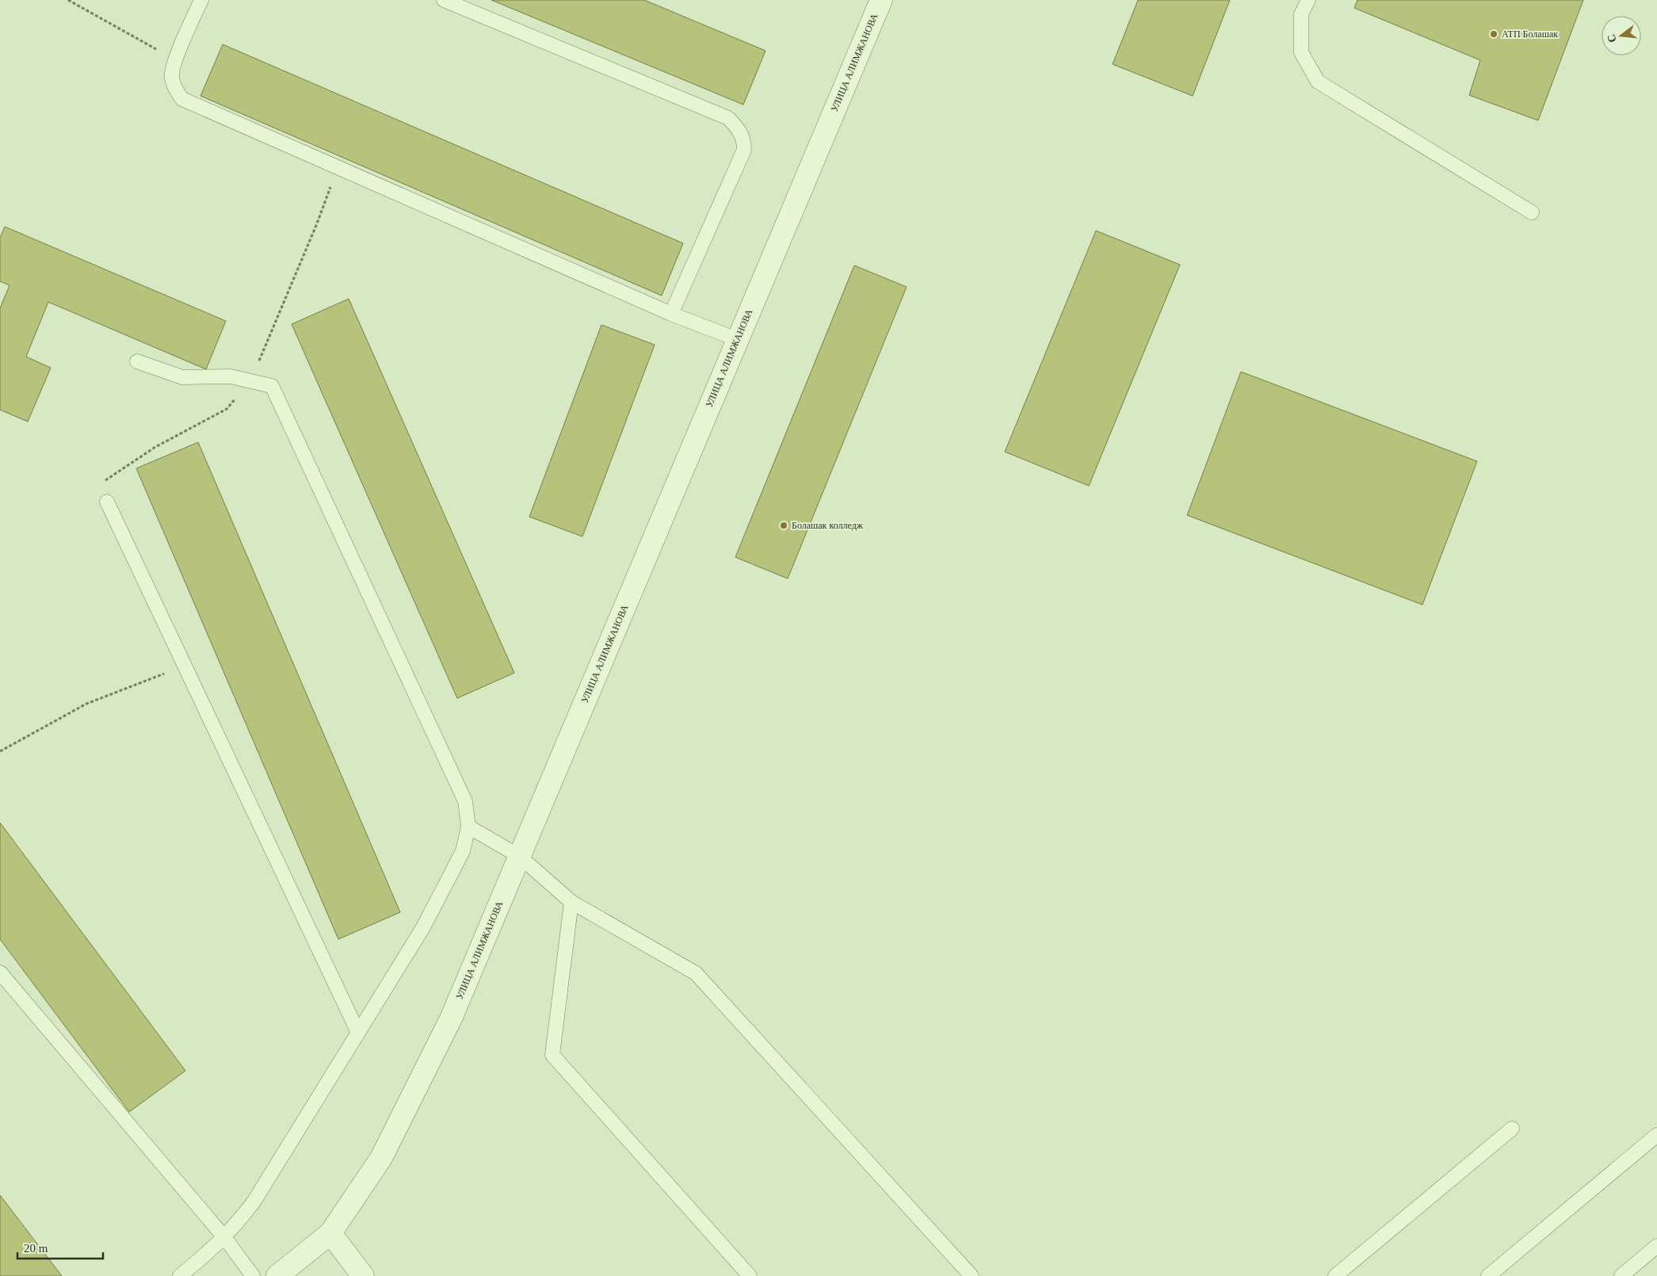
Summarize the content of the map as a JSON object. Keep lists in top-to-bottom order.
{
  "streets": {
    "street": ["УЛИЦА АЛИМЖАНОВА"]
  },
  "places": ["АТП Болашак", "Болашак колледж"],
  "scale_bar": "20 m",
  "north": "left"
}
